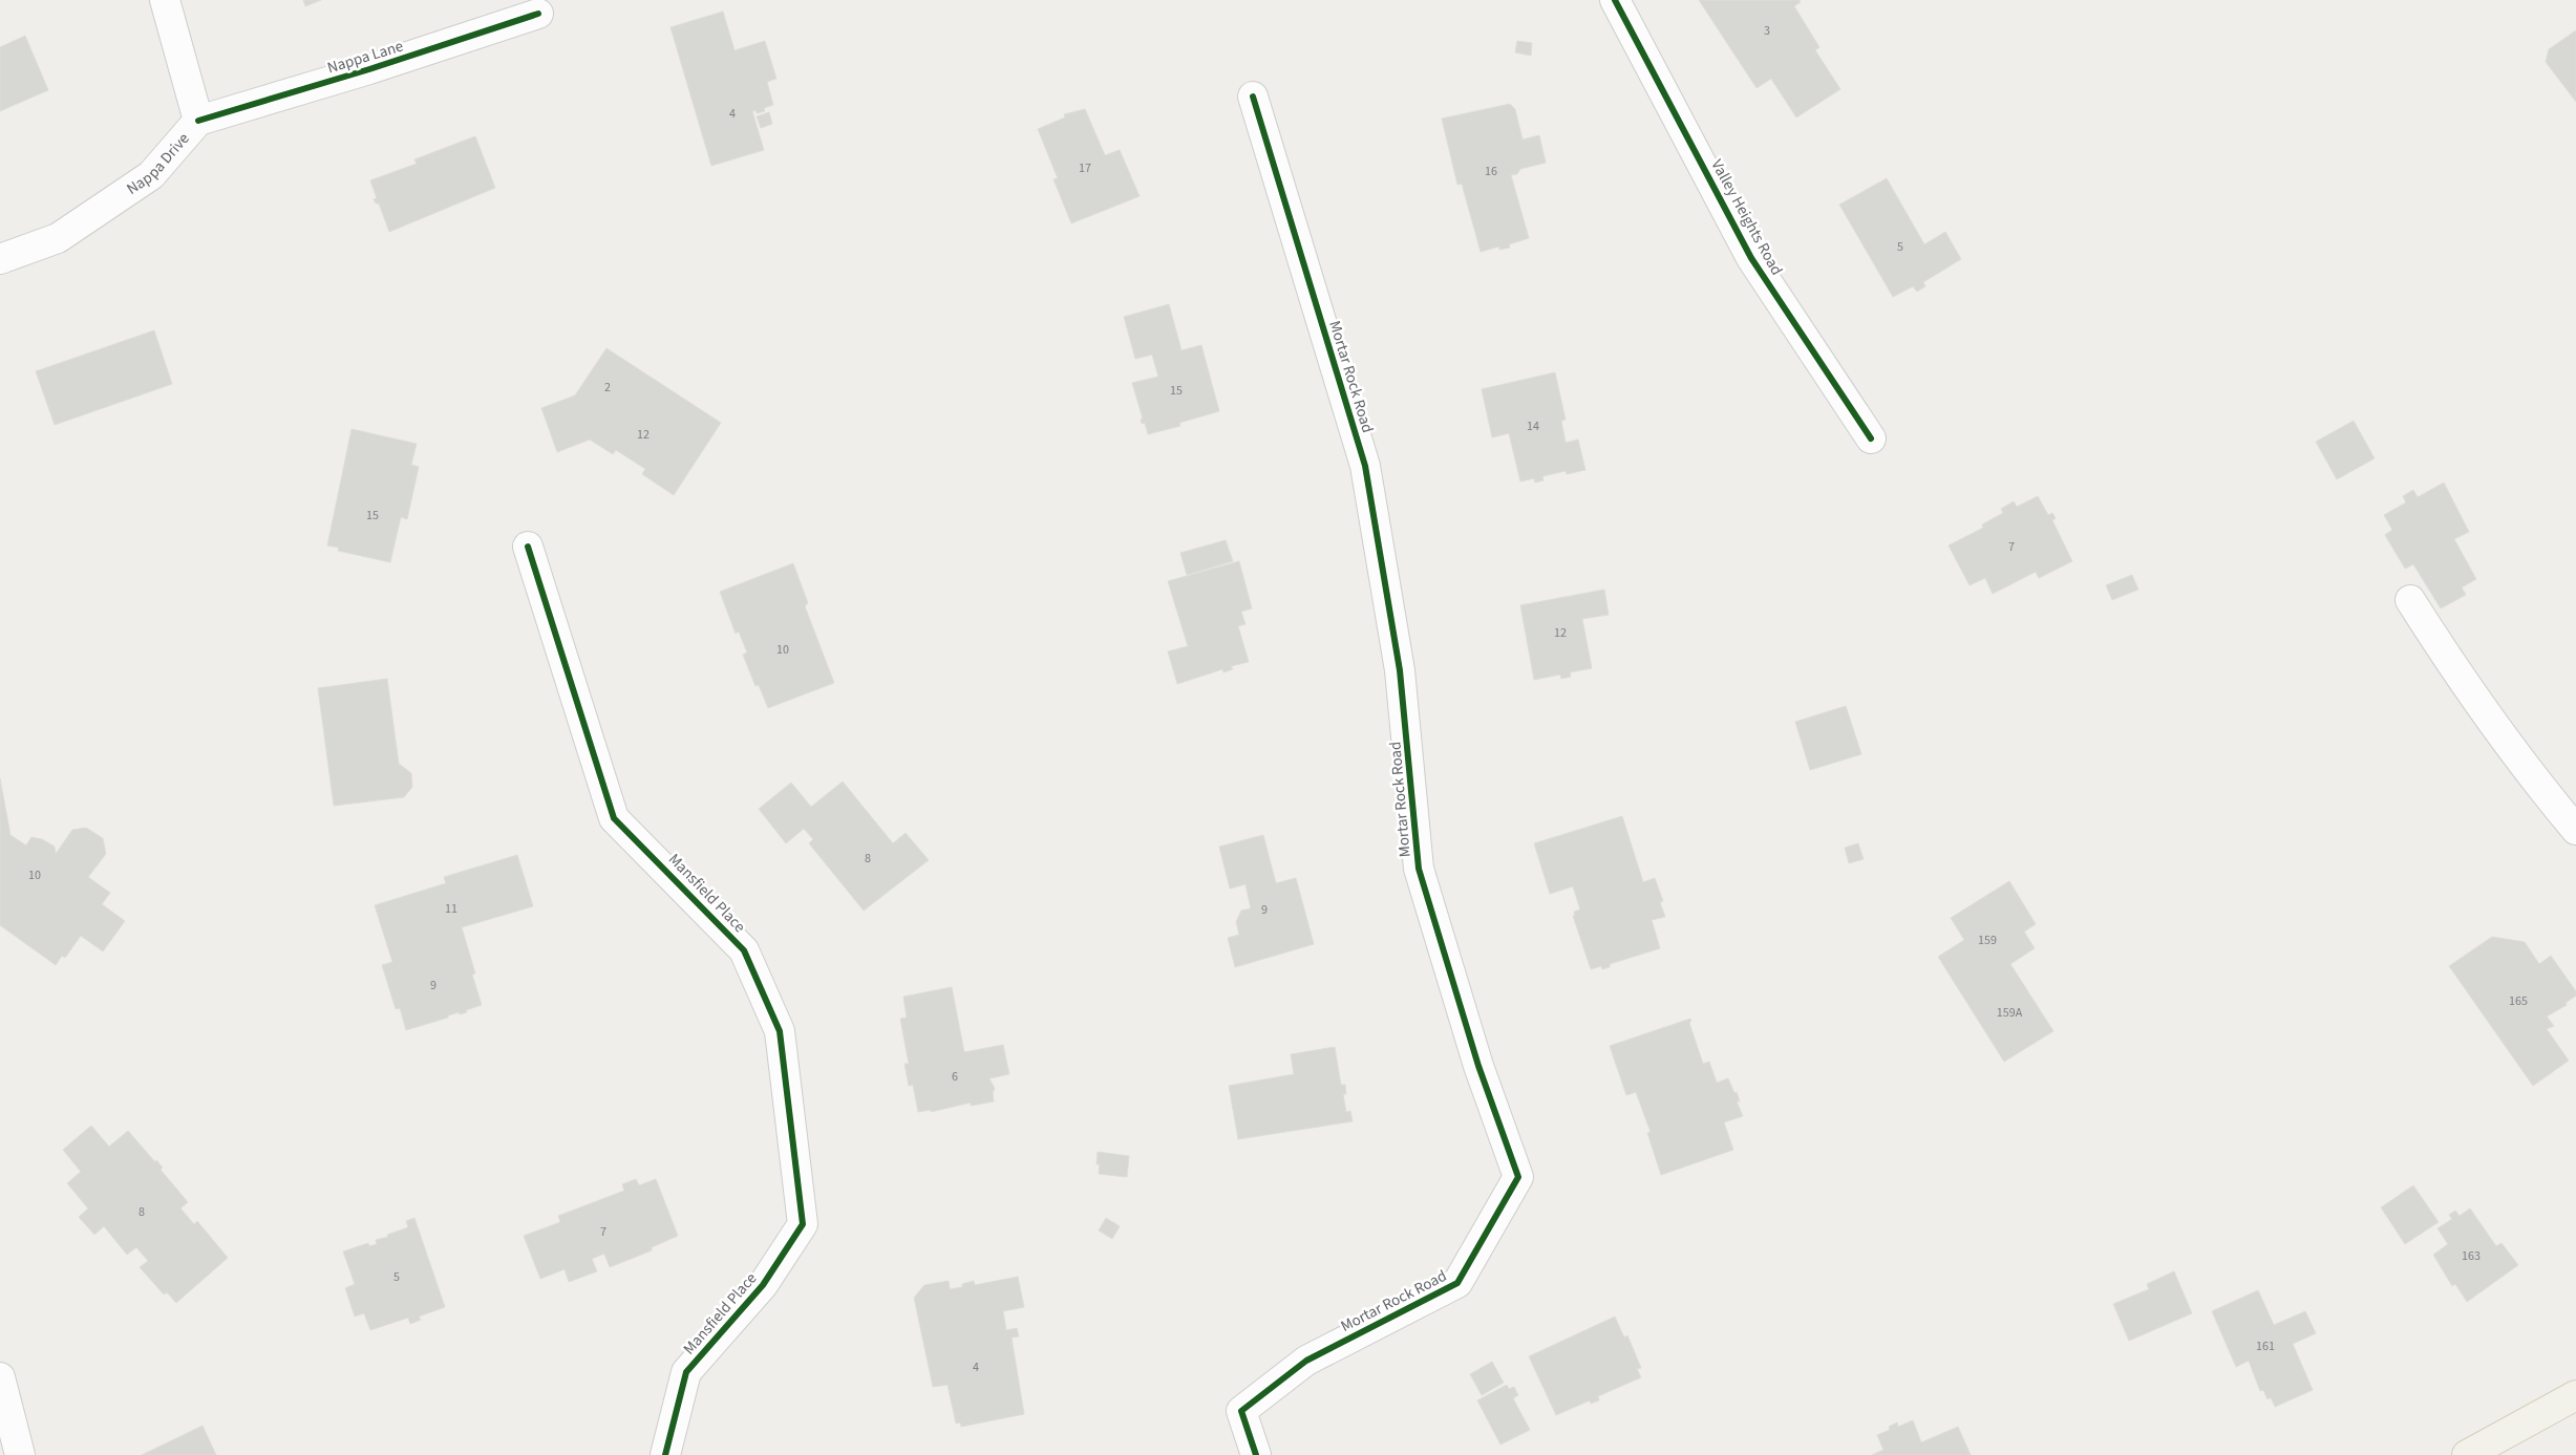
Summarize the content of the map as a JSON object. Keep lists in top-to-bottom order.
{
  "streets": {
    "street": [
      "Nappa Lane",
      "Nappa Drive",
      "Valley Heights Road",
      "Mortar Rock Road",
      "Mansfield Place"
    ]
  },
  "crossings": [
    ["Nappa Lane", "Nappa Drive"]
  ],
  "house_numbers": [
    "3",
    "4",
    "17",
    "16",
    "5",
    "2",
    "15",
    "14",
    "12",
    "15",
    "7",
    "12",
    "10",
    "8",
    "10",
    "11",
    "9",
    "159",
    "9",
    "165",
    "159A",
    "6",
    "8",
    "7",
    "163",
    "5",
    "161",
    "4"
  ]
}
